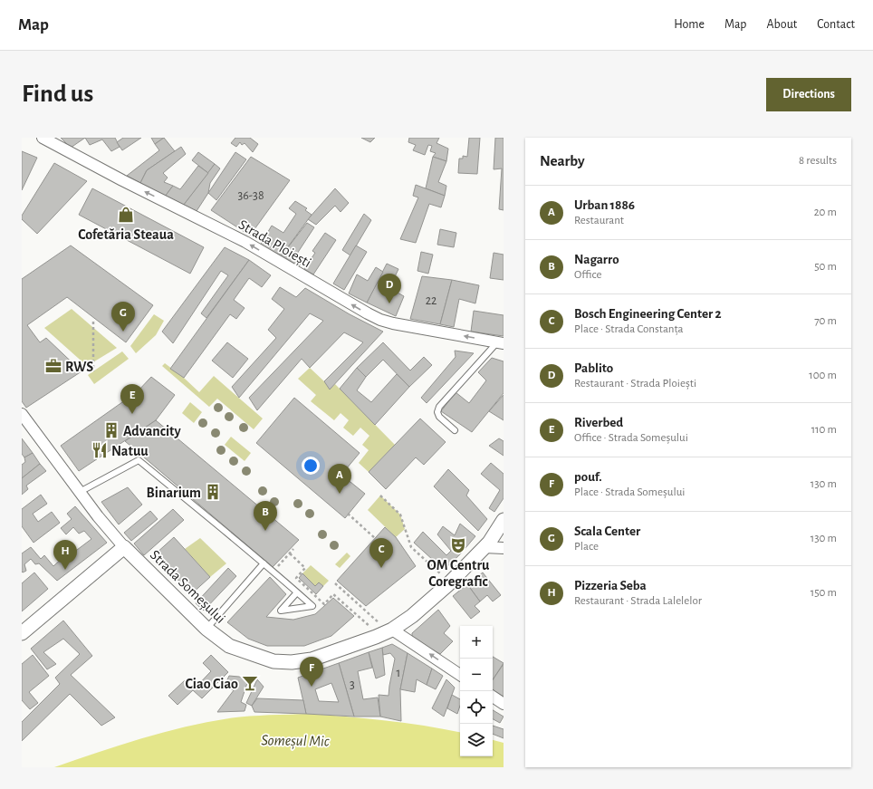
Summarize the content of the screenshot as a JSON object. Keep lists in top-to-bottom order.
{
  "streets": {
    "street": ["Strada Ploiești", "Strada Someșului"]
  },
  "one_way": ["Strada Ploiești"],
  "water": ["Someșul Mic"],
  "places": {
    "shop": ["Cofetăria Steaua"],
    "office": ["RWS"],
    "building": ["Advancity", "Binarium"],
    "restaurant": ["Natuu"],
    "theatre": ["OM Centru Coregrafic"],
    "bar": ["Ciao Ciao"]
  },
  "house_numbers": [
    "36-38",
    "22",
    "1",
    "3"
  ],
  "page": {
    "header": "Map",
    "nav": [
      "Home",
      "Map",
      "About",
      "Contact"
    ],
    "buttons": "Directions",
    "title": "Find us",
    "heading": ["Nearby", "8 results"],
    "list": [
      {
        "mark": "A",
        "name": "Urban 1886",
        "note": "Restaurant",
        "value": "20 m"
      },
      {
        "mark": "B",
        "name": "Nagarro",
        "note": "Office",
        "value": "50 m"
      },
      {
        "mark": "C",
        "name": "Bosch Engineering Center 2",
        "note": "Place · Strada Constanța",
        "value": "70 m"
      },
      {
        "mark": "D",
        "name": "Pablito",
        "note": "Restaurant · Strada Ploiești",
        "value": "100 m"
      },
      {
        "mark": "E",
        "name": "Riverbed",
        "note": "Office · Strada Someșului",
        "value": "110 m"
      },
      {
        "mark": "F",
        "name": "pouf.",
        "note": "Place · Strada Someșului",
        "value": "130 m"
      },
      {
        "mark": "G",
        "name": "Scala Center",
        "note": "Place",
        "value": "130 m"
      },
      {
        "mark": "H",
        "name": "Pizzeria Seba",
        "note": "Restaurant · Strada Lalelelor",
        "value": "150 m"
      }
    ],
    "pins": [
      "D",
      "G",
      "E",
      "A",
      "B",
      "C",
      "H",
      "F"
    ],
    "map_buttons": ["+", "−"]
  }
}
